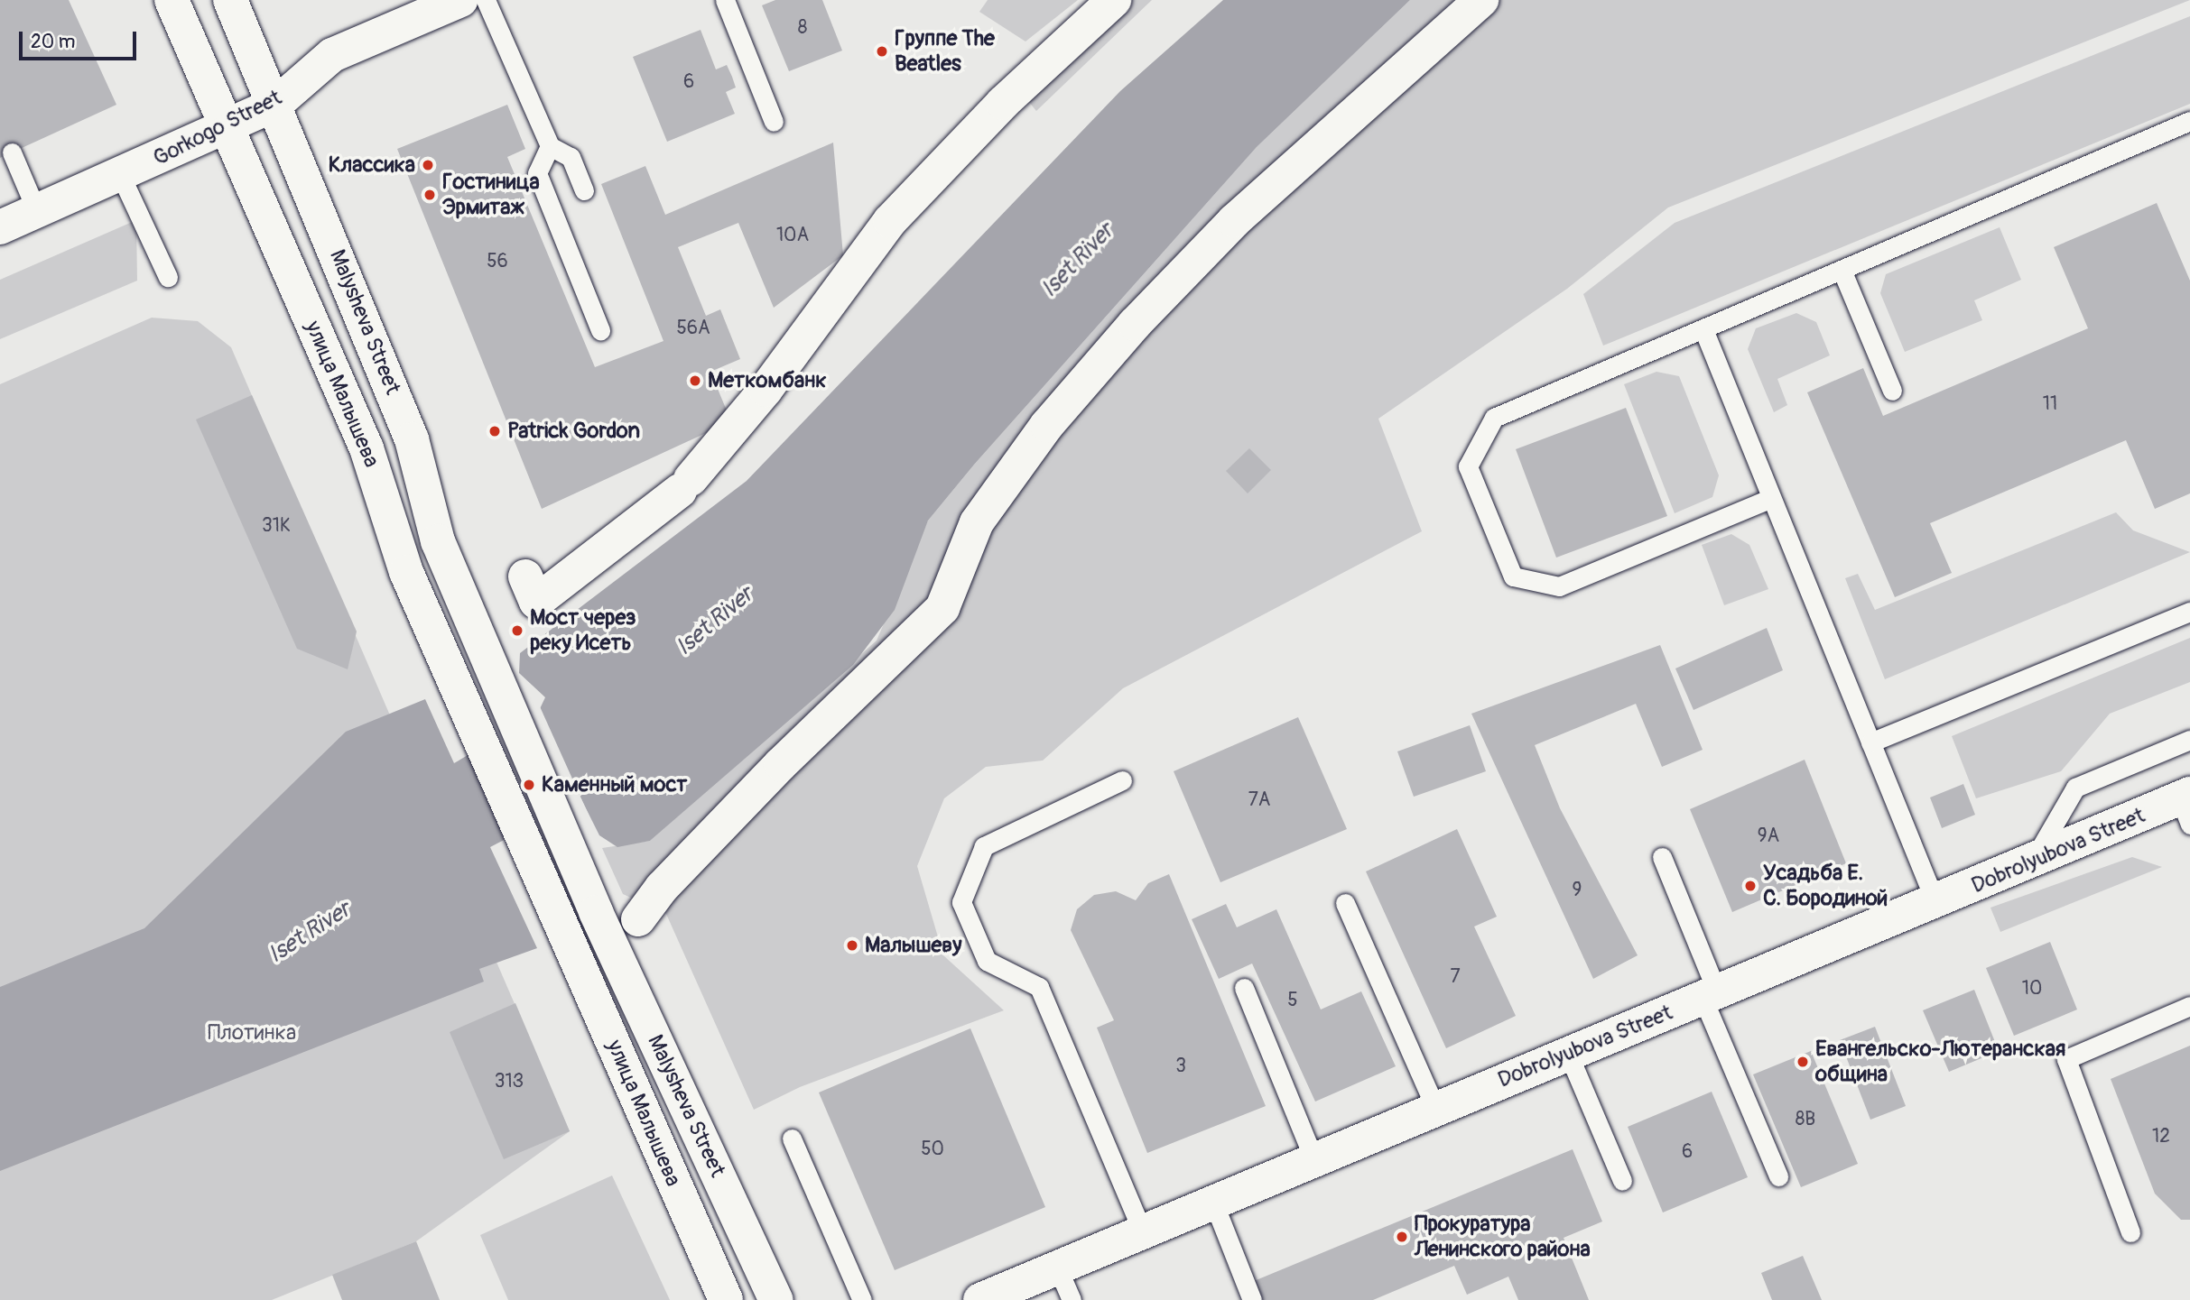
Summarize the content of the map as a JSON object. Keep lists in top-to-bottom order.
{
  "streets": {
    "street": [
      "Gorkogo Street",
      "Malysheva Street",
      "улица Малышева",
      "Dobrolyubova Street"
    ]
  },
  "crossings": [
    ["Gorkogo Street", "Malysheva Street"],
    ["Gorkogo Street", "улица Малышева"]
  ],
  "water": ["Iset River"],
  "parks": ["Плотинка"],
  "places": [
    "Группе The Beatles",
    "Классика",
    "Гостиница Эрмитаж",
    "Меткомбанк",
    "Patrick Gordon",
    "Мост через реку Исеть",
    "Каменный мост",
    "Усадьба Е. С. Бородиной",
    "Малышеву",
    "Евангельско-Лютеранская община",
    "Прокуратура Ленинского района"
  ],
  "house_numbers": [
    "8",
    "6",
    "10А",
    "56",
    "56А",
    "11",
    "31К",
    "7А",
    "9А",
    "9",
    "7",
    "10",
    "5",
    "3",
    "31З",
    "8В",
    "12",
    "50",
    "6"
  ],
  "scale_bar": "20 m"
}
